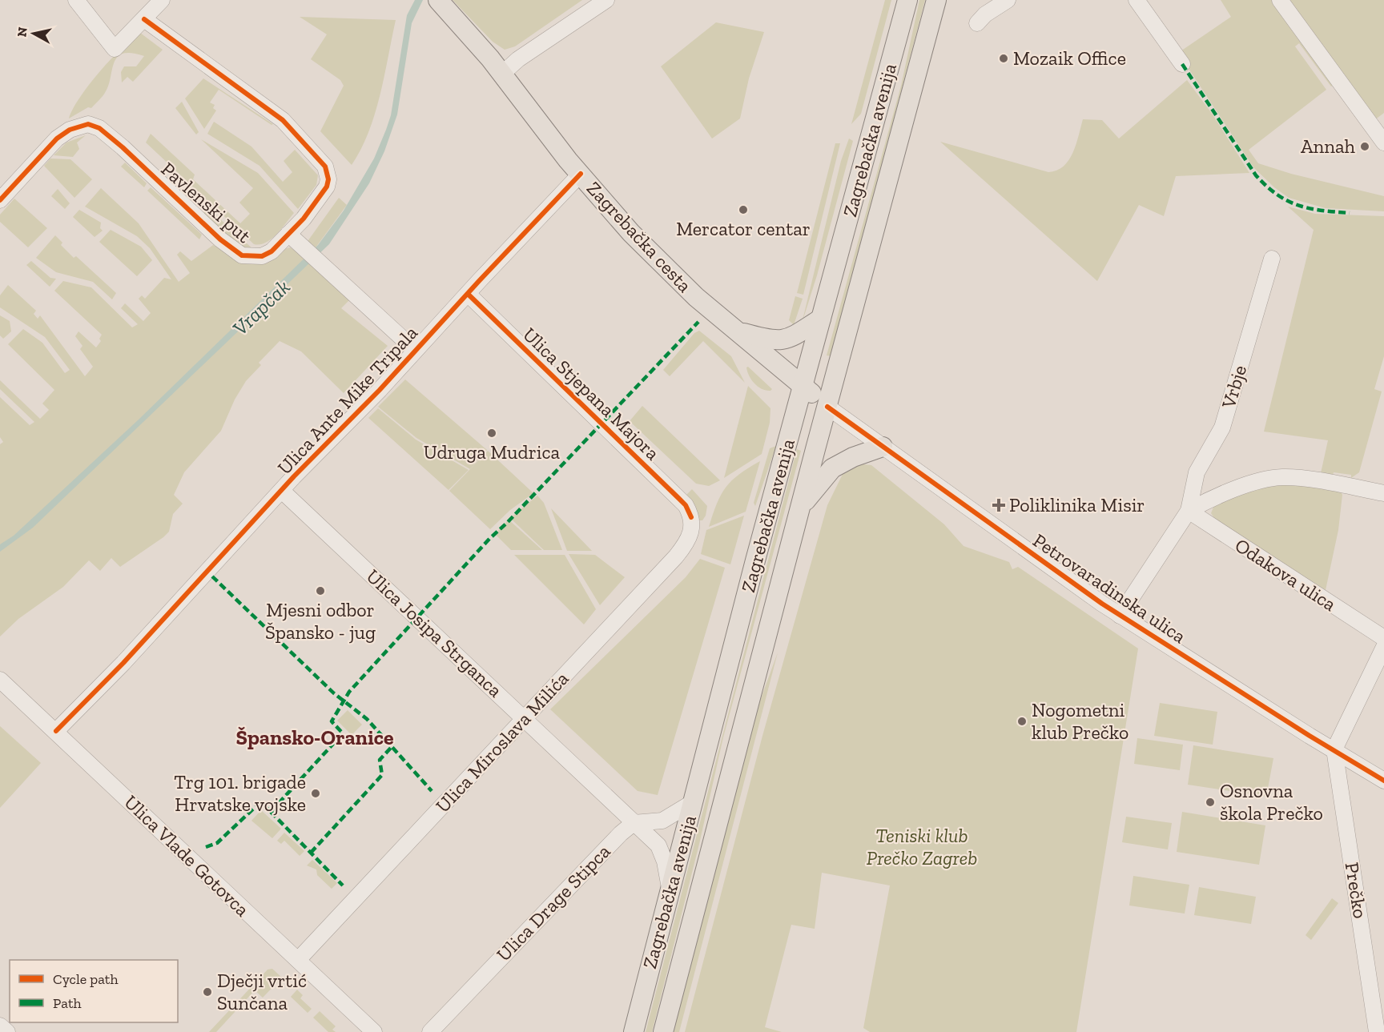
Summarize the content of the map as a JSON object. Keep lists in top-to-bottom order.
{
  "streets": {
    "main road": ["Zagrebačka avenija", "Zagrebačka cesta"],
    "street": [
      "Pavlenski put",
      "Vrbje",
      "Ulica Stjepana Majora",
      "Ulica Ante Mike Tripala",
      "Odakova ulica",
      "Petrovaradinska ulica",
      "Ulica Josipa Strganca",
      "Ulica Miroslava Milića",
      "Ulica Vlade Gotovca",
      "Prečko",
      "Ulica Drage Stipca"
    ]
  },
  "crossings": [
    ["Zagrebačka avenija", "Zagrebačka cesta"],
    ["Zagrebačka avenija", "Petrovaradinska ulica"],
    ["Zagrebačka avenija", "Ulica Josipa Strganca"],
    ["Zagrebačka cesta", "Ulica Ante Mike Tripala"],
    ["Zagrebačka cesta", "Petrovaradinska ulica"],
    ["Vrbje", "Odakova ulica"],
    ["Vrbje", "Petrovaradinska ulica"],
    ["Ulica Stjepana Majora", "Ulica Ante Mike Tripala"],
    ["Ulica Stjepana Majora", "Ulica Miroslava Milića"],
    ["Ulica Ante Mike Tripala", "Ulica Josipa Strganca"],
    ["Ulica Ante Mike Tripala", "Ulica Vlade Gotovca"],
    ["Petrovaradinska ulica", "Prečko"],
    ["Ulica Josipa Strganca", "Ulica Miroslava Milića"],
    ["Ulica Josipa Strganca", "Ulica Drage Stipca"],
    ["Ulica Miroslava Milića", "Ulica Vlade Gotovca"]
  ],
  "districts": ["Špansko-Oranice"],
  "water": ["Vrapčak"],
  "parks": ["Teniski klub Prečko Zagreb"],
  "places": {
    "other": [
      "Mozaik Office",
      "Annah",
      "Mercator centar",
      "Udruga Mudrica",
      "Mjesni odbor Špansko - jug",
      "Nogometni klub Prečko",
      "Trg 101. brigade Hrvatske vojske",
      "Osnovna škola Prečko",
      "Dječji vrtić Sunčana"
    ],
    "health": ["Poliklinika Misir"]
  },
  "legend": ["Cycle path", "Path"],
  "north": "left"
}
